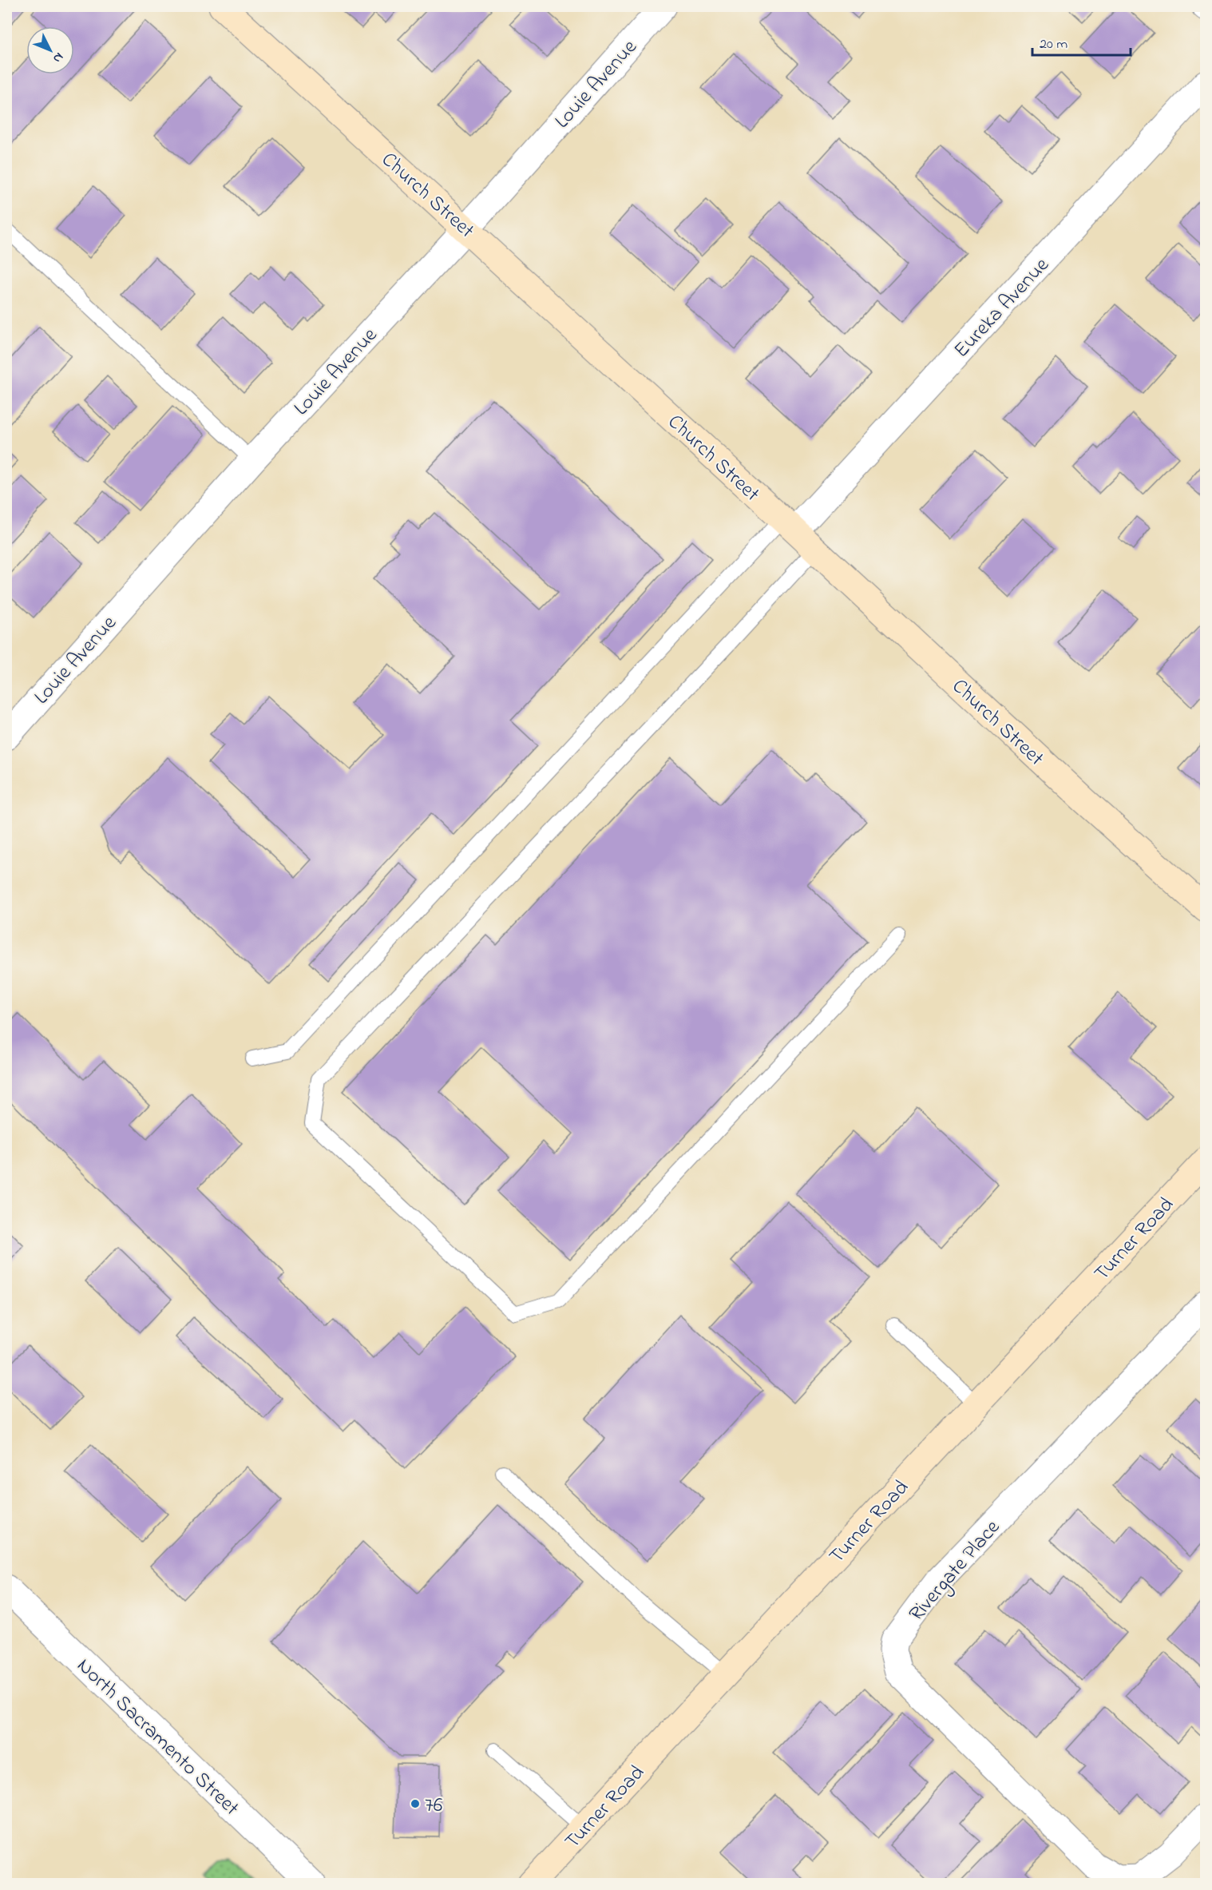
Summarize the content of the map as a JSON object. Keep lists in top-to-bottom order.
{
  "streets": {
    "street": [
      "Louie Avenue",
      "Church Street",
      "Eureka Avenue",
      "Turner Road",
      "Rivergate Place",
      "North Sacramento Street"
    ]
  },
  "crossings": [
    ["Louie Avenue", "Church Street"],
    ["Church Street", "Eureka Avenue"]
  ],
  "places": ["76"],
  "scale_bar": "20 m",
  "north": "bottom right"
}
